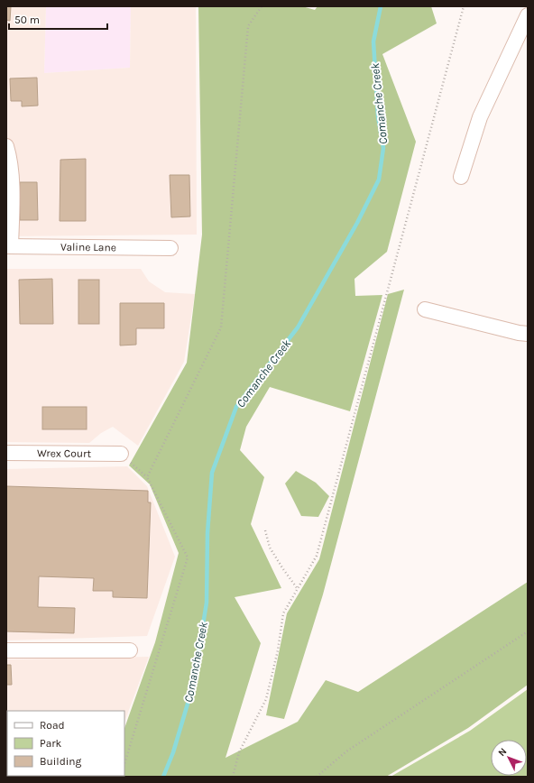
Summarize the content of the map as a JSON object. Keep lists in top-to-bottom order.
{
  "streets": {
    "street": ["Valine Lane", "Wrex Court"]
  },
  "water": ["Comanche Creek"],
  "legend": ["Road", "Park", "Building"],
  "scale_bar": "50 m",
  "north": "top left"
}
